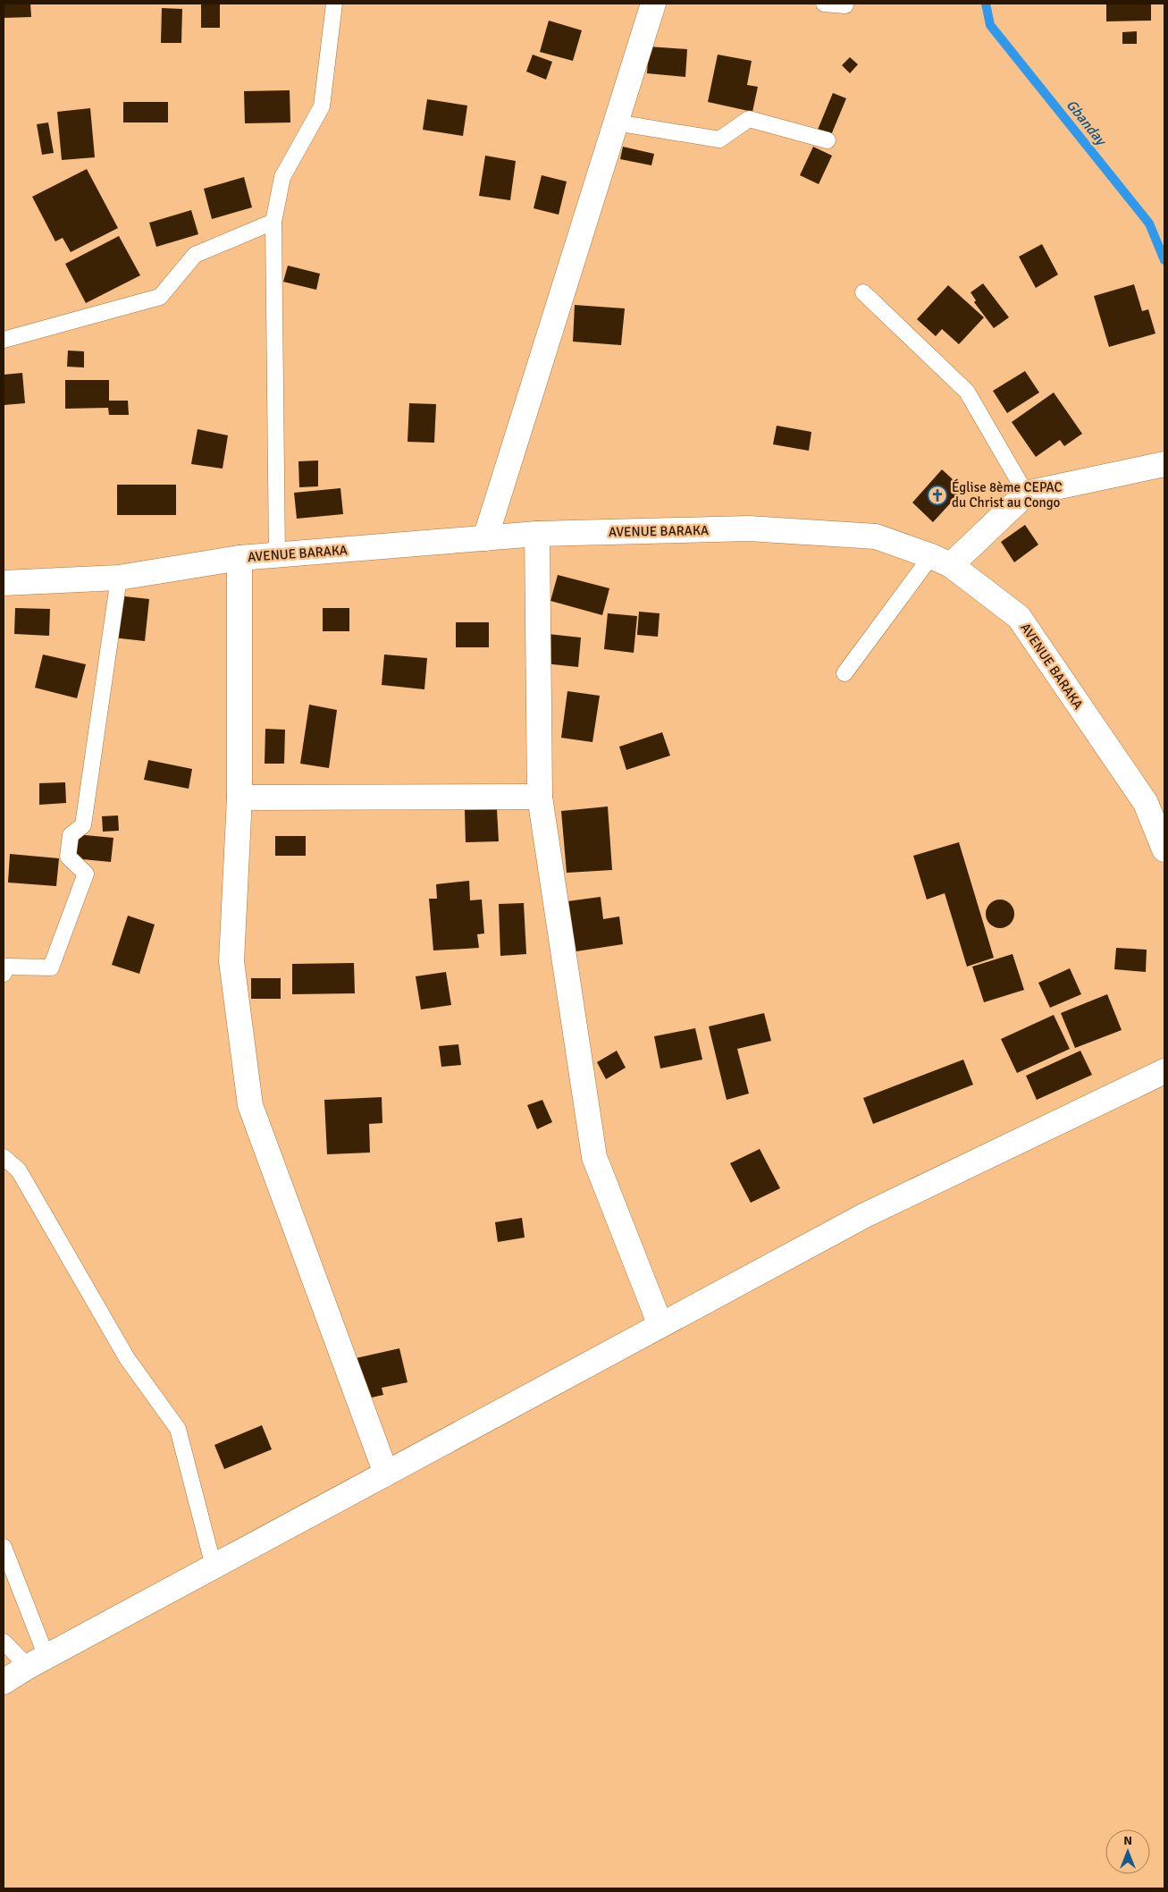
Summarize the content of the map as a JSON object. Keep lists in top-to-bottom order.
{
  "streets": {
    "street": ["AVENUE BARAKA"]
  },
  "water": ["Gbanday"],
  "places": {
    "church": ["Église 8ème CEPAC du Christ au Congo"]
  },
  "north": "top"
}
